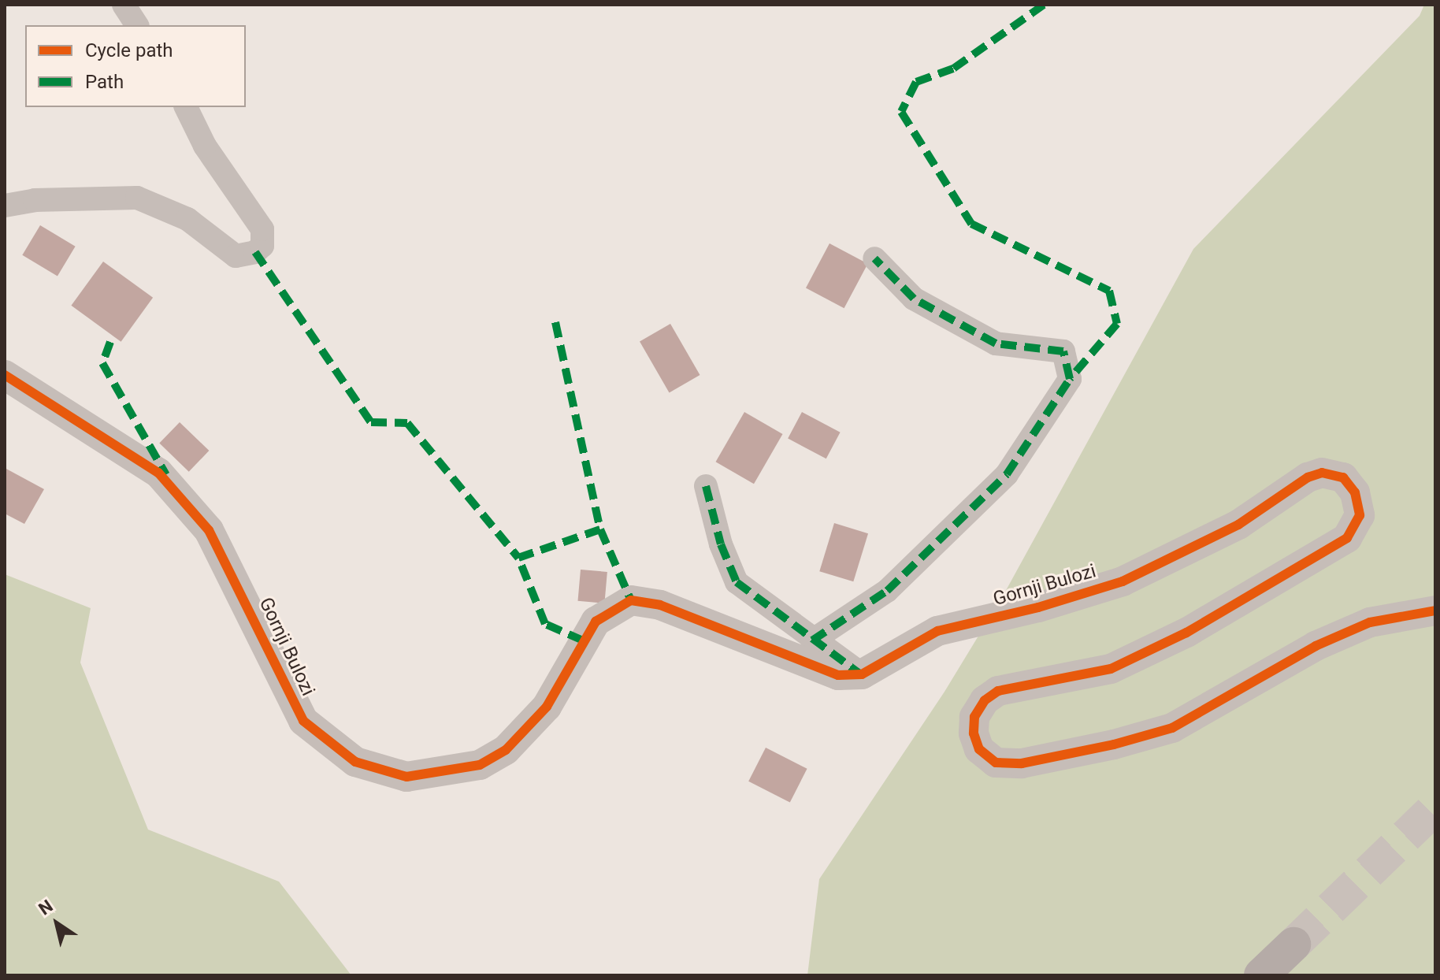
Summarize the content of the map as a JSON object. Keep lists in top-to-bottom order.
{
  "streets": {
    "street": ["Gornji Bulozi"]
  },
  "legend": ["Cycle path", "Path"],
  "north": "top left"
}
